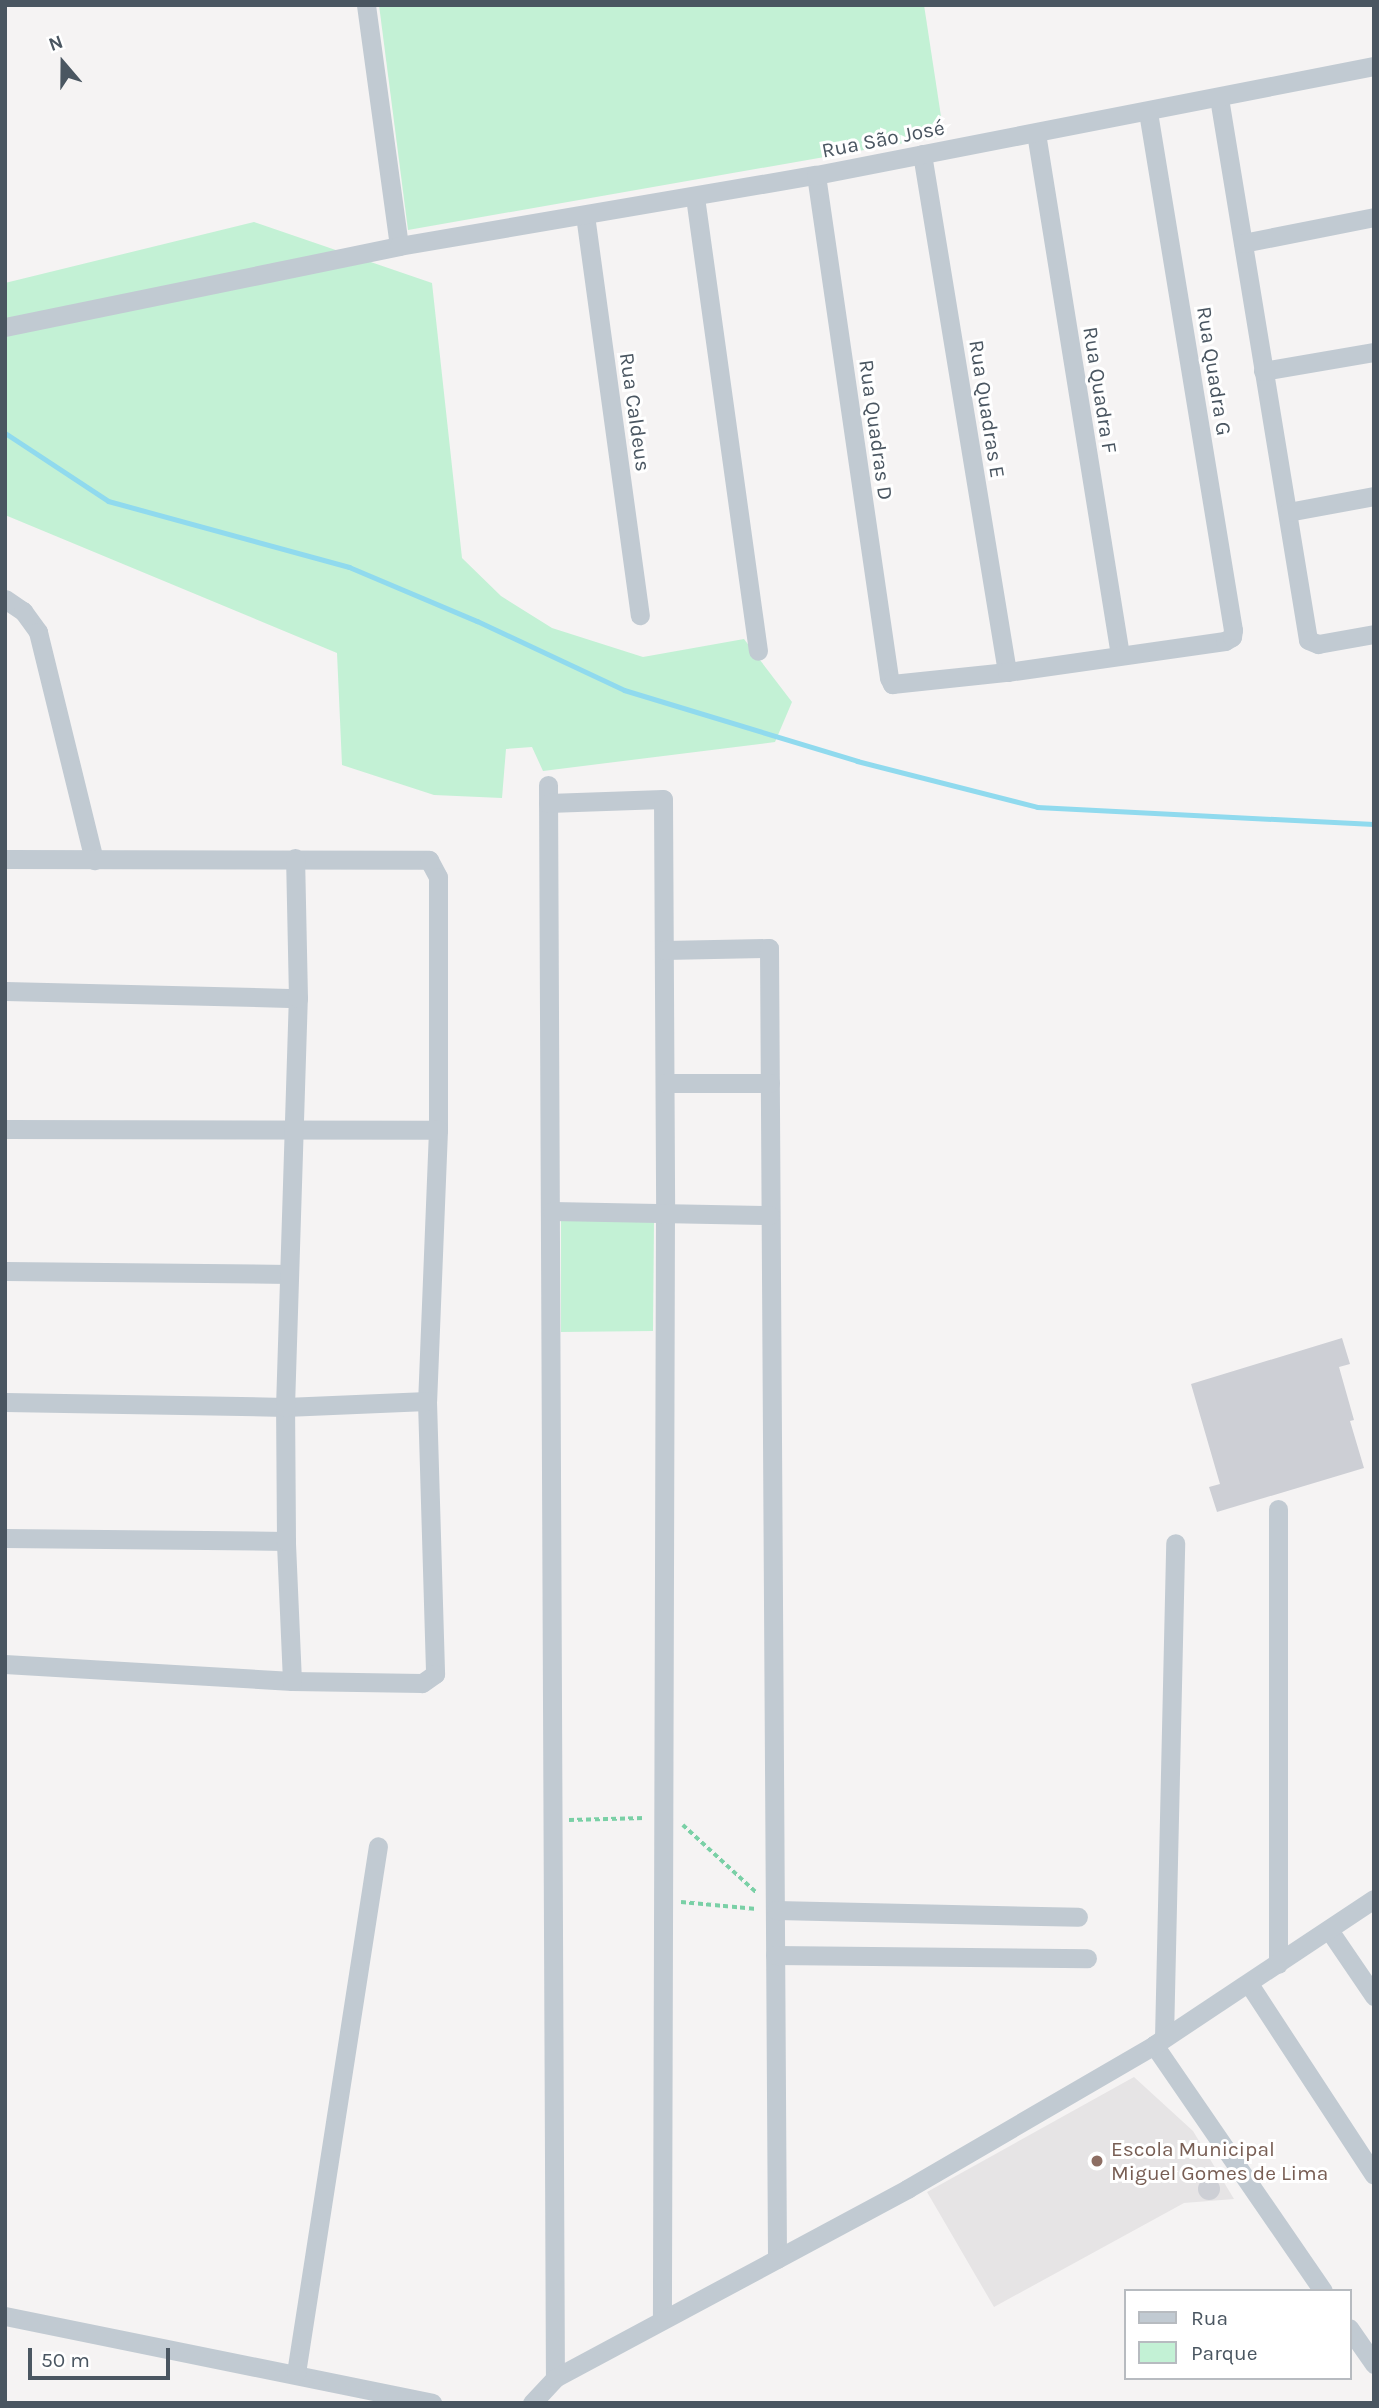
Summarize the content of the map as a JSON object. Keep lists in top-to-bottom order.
{
  "streets": {
    "street": [
      "Rua São José",
      "Rua Quadra G",
      "Rua Quadra F",
      "Rua Quadras E",
      "Rua Caldeus",
      "Rua Quadras D"
    ]
  },
  "crossings": [
    ["Rua São José", "Rua Quadra G"],
    ["Rua São José", "Rua Quadra F"],
    ["Rua São José", "Rua Quadras E"],
    ["Rua São José", "Rua Caldeus"],
    ["Rua São José", "Rua Quadras D"],
    ["Rua Quadra G", "Rua Quadra F"],
    ["Rua Quadras E", "Rua Quadras D"]
  ],
  "places": ["Escola Municipal Miguel Gomes de Lima"],
  "legend": ["Rua", "Parque"],
  "scale_bar": "50 m",
  "north": "top"
}
